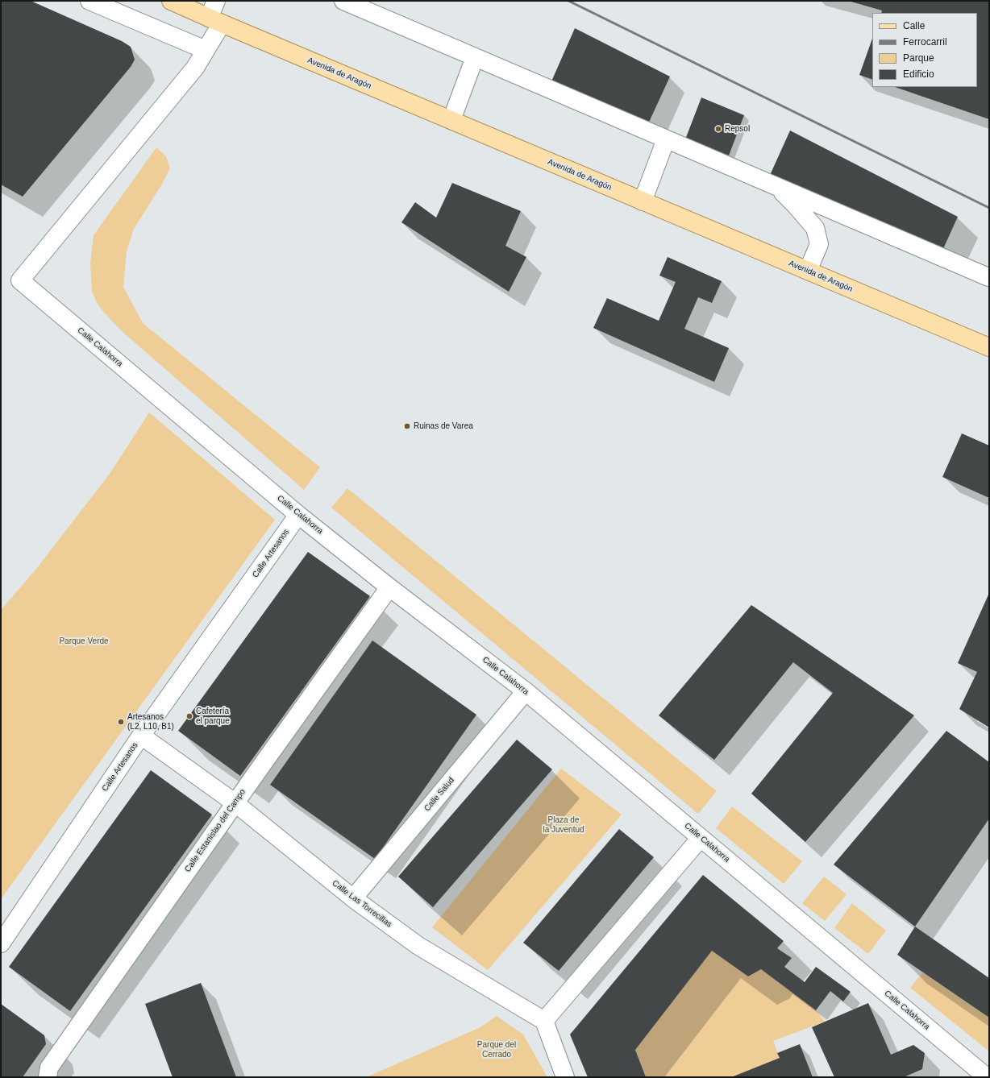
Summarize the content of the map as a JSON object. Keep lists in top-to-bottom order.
{
  "streets": {
    "main road": ["Avenida de Aragón"],
    "street": [
      "Calle Calahorra",
      "Calle Artesanos",
      "Calle Salud",
      "Calle Estanislao del Campo",
      "Calle Las Torrecillas"
    ]
  },
  "crossings": [
    ["Calle Calahorra", "Calle Artesanos"],
    ["Calle Calahorra", "Calle Salud"],
    ["Calle Calahorra", "Calle Estanislao del Campo"],
    ["Calle Artesanos", "Calle Las Torrecillas"],
    ["Calle Salud", "Calle Las Torrecillas"],
    ["Calle Estanislao del Campo", "Calle Las Torrecillas"]
  ],
  "parks": ["Parque Verde", "Plaza de la Juventud", "Parque del Cerrado"],
  "places": [
    "Repsol",
    "Ruinas de Varea",
    "Cafetería el parque",
    "Artesanos (L2, L10, B1)"
  ],
  "legend": [
    "Calle",
    "Ferrocarril",
    "Parque",
    "Edificio"
  ]
}
